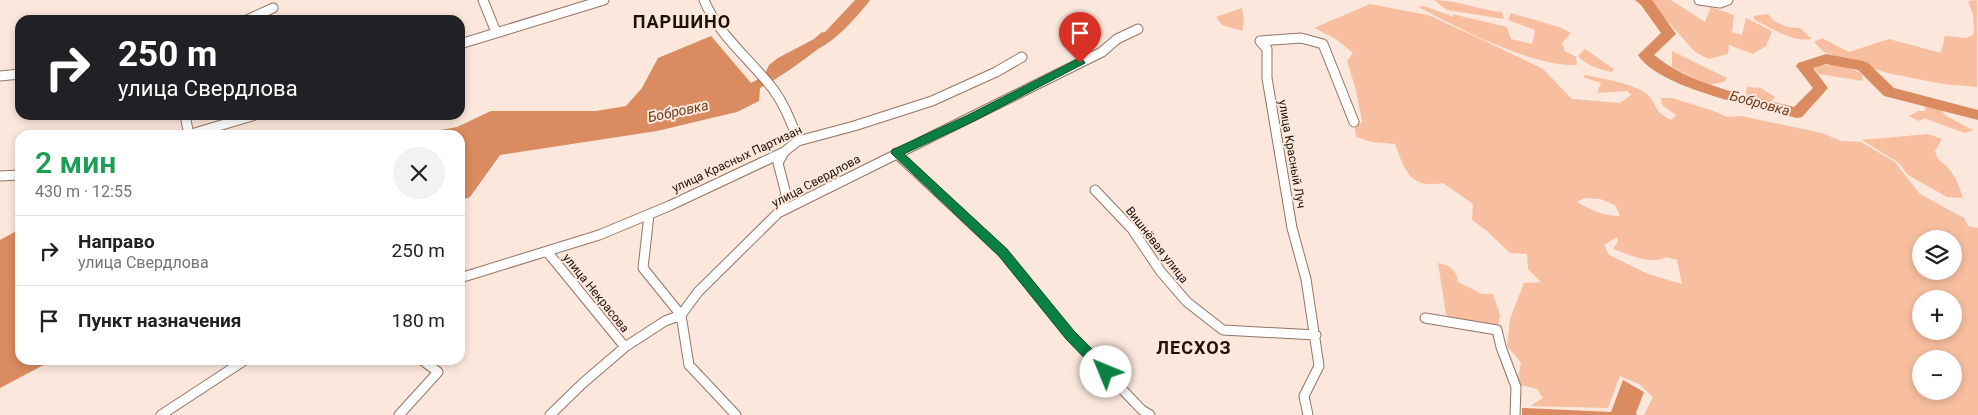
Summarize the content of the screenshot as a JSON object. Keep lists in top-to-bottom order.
{
  "streets": {
    "street": [
      "улица Красный Луч",
      "улица Красных Партизан",
      "улица Свердлова",
      "Вишнёвая улица",
      "улица Некрасова"
    ]
  },
  "crossings": [
    ["улица Красный Луч", "Вишнёвая улица"],
    ["улица Красных Партизан", "улица Некрасова"],
    ["улица Свердлова", "улица Некрасова"]
  ],
  "districts": ["ПАРШИНО", "ЛЕСХОЗ"],
  "water": ["Бобровка"],
  "page": {
    "turn": ["250 m", "улица Свердлова"],
    "heading": ["2 мин", "430 m · 12:55"],
    "list": [
      {
        "name": "Направо",
        "note": "улица Свердлова",
        "value": "250 m"
      },
      {
        "name": "Пункт назначения",
        "value": "180 m"
      }
    ],
    "map_buttons": ["+", "−"]
  }
}
